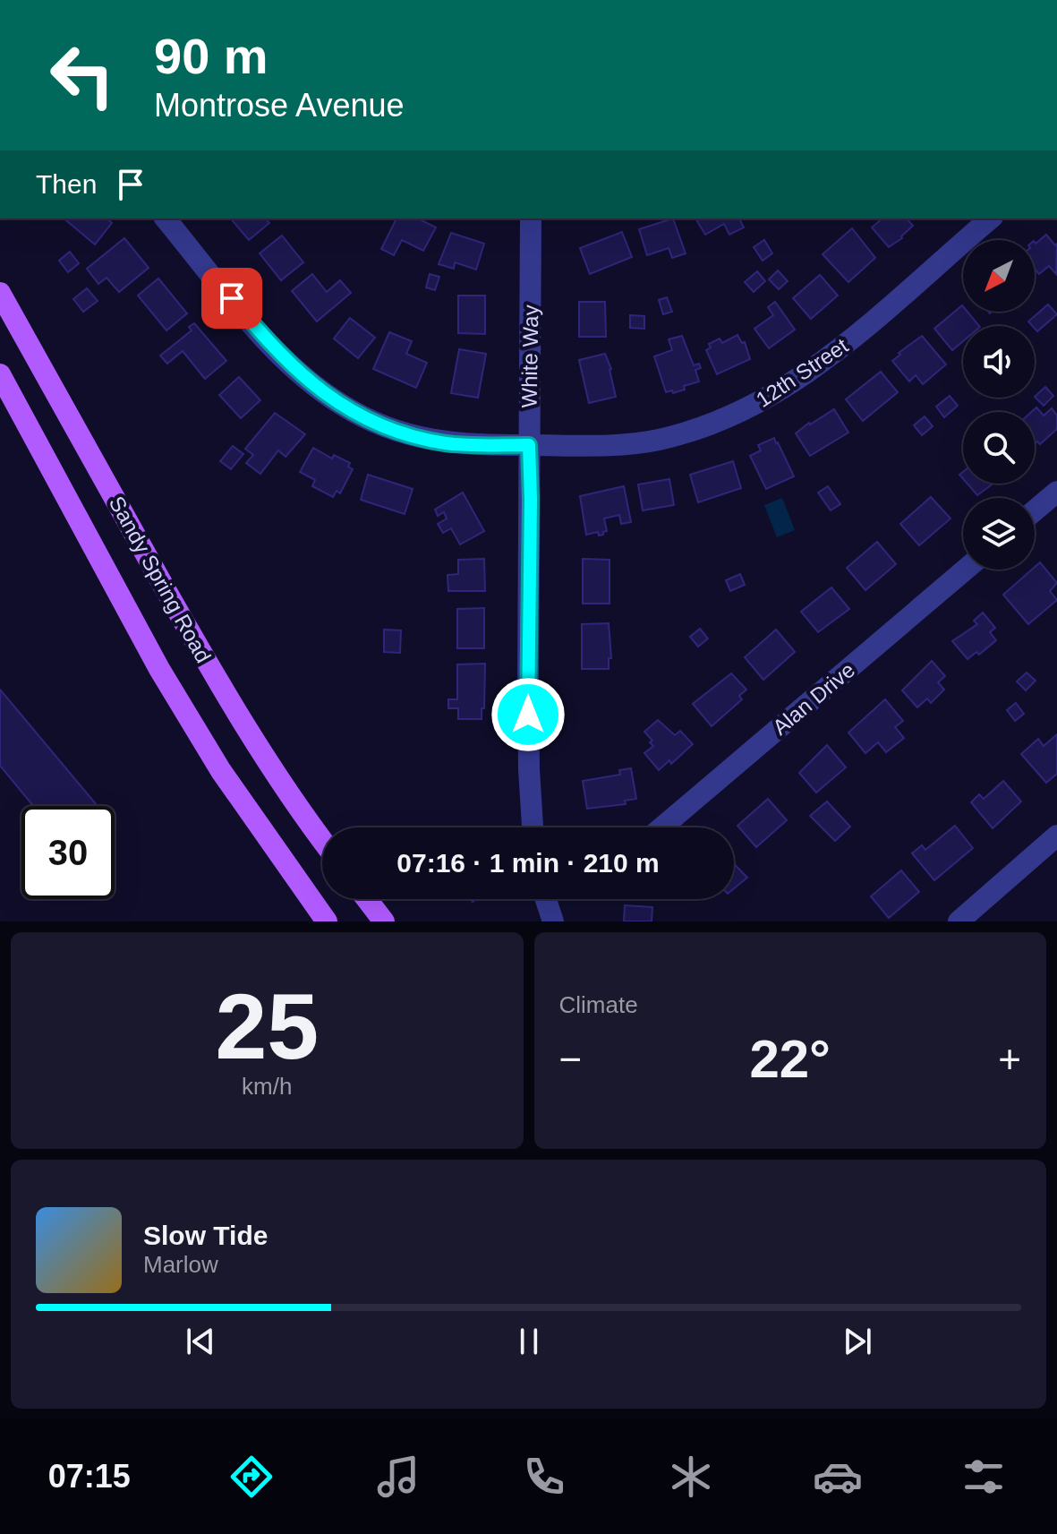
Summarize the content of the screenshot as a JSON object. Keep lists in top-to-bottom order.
{
  "streets": {
    "main road": ["Sandy Spring Road"],
    "street": ["White Way", "12th Street", "Alan Drive"]
  },
  "crossings": [
    ["White Way", "12th Street"]
  ],
  "north": "bottom left",
  "page": {
    "turn": ["90 m", "Montrose Avenue"],
    "then": "Then",
    "limit": "30",
    "trip": "07:16 · 1 min · 210 m",
    "tile": [
      ["25", "km/h"],
      "Climate"
    ],
    "heat": ["−", "22°", "+"],
    "song": ["Slow Tide", "Marlow"],
    "tabs": "07:15"
  }
}
